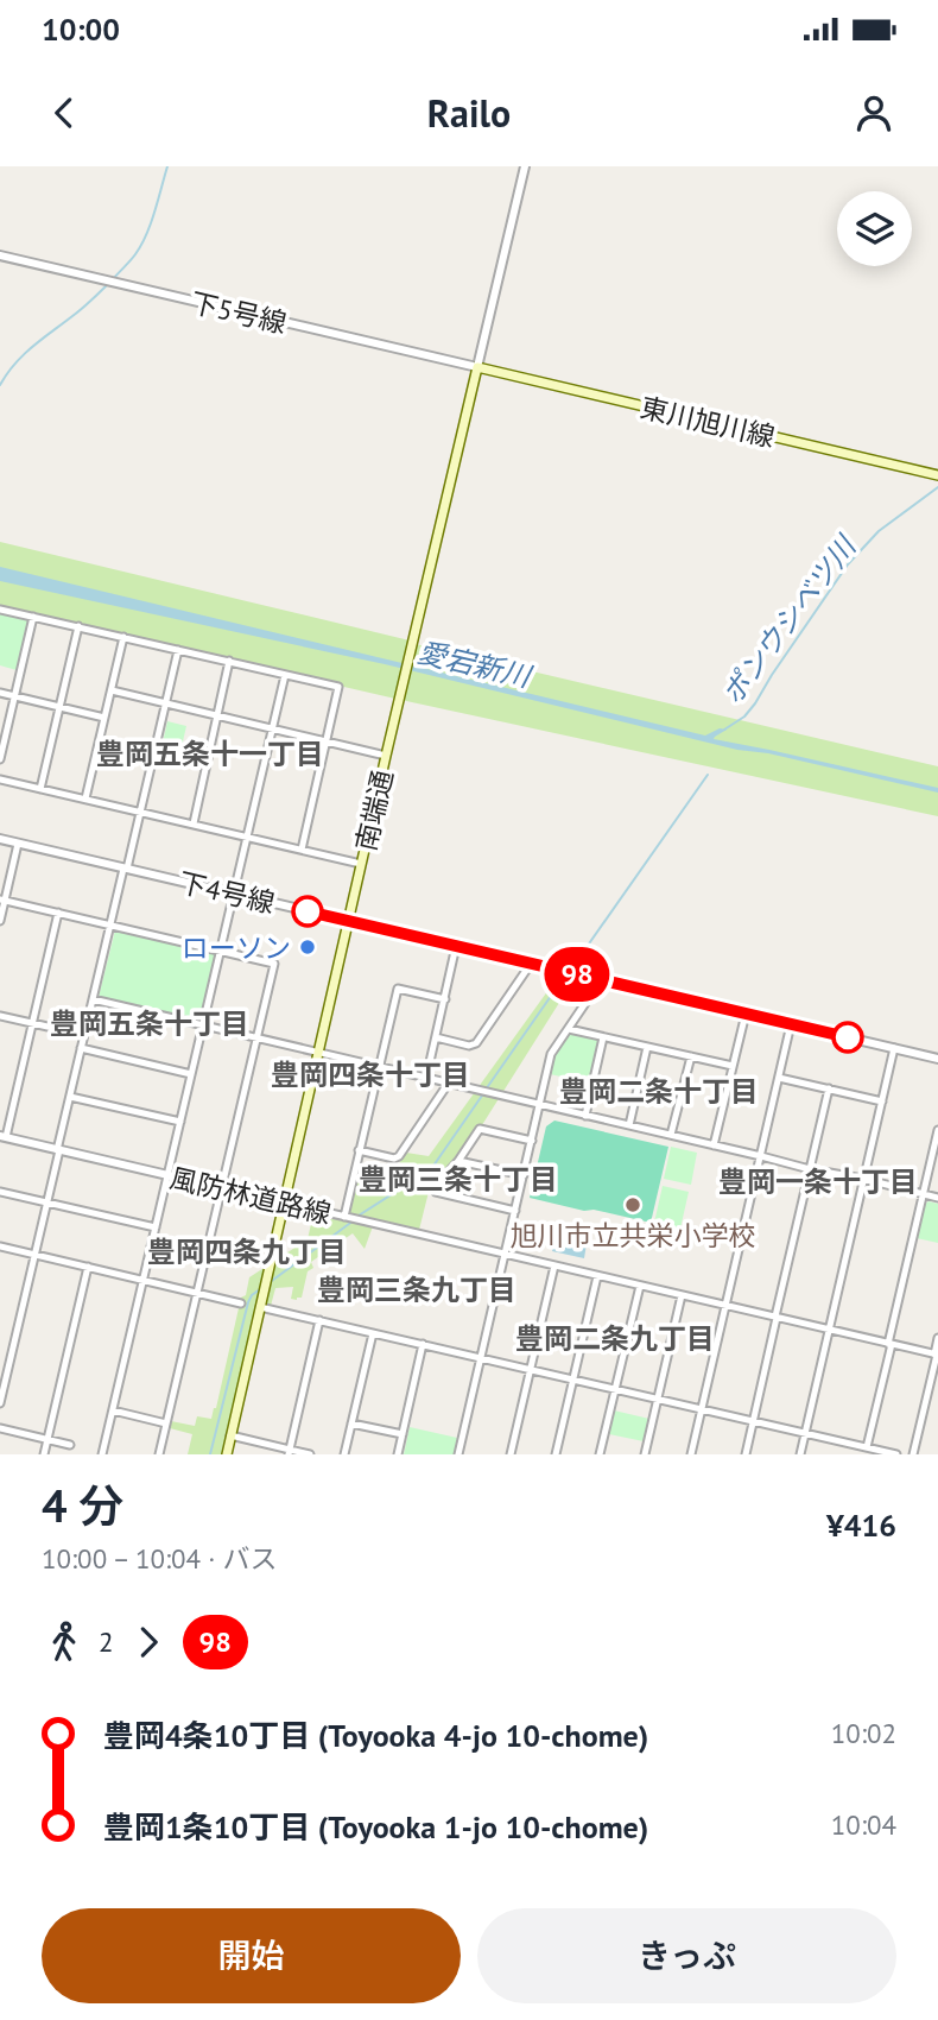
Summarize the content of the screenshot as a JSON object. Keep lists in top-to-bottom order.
{
  "streets": {
    "main road": ["東川旭川線", "南端通"],
    "street": ["下5号線", "下4号線", "風防林道路線"]
  },
  "crossings": [
    ["下5号線", "東川旭川線"],
    ["下5号線", "南端通"],
    ["東川旭川線", "南端通"],
    ["南端通", "下4号線"],
    ["南端通", "風防林道路線"]
  ],
  "districts": [
    "豊岡五条十一丁目",
    "豊岡五条十丁目",
    "豊岡四条十丁目",
    "豊岡二条十丁目",
    "豊岡三条十丁目",
    "豊岡一条十丁目",
    "豊岡四条九丁目",
    "豊岡三条九丁目",
    "豊岡二条九丁目"
  ],
  "water": ["ポンウシベツ川", "愛宕新川"],
  "places": ["ローソン", "旭川市立共栄小学校"],
  "lines": ["bus line 98"],
  "page": {
    "status": "10:00",
    "header": "Railo",
    "on_map": "98",
    "heading": ["4 分", "10:00 – 10:04 · バス", "¥416"],
    "legs": ["2", "98"],
    "list": [
      {
        "name": "豊岡4条10丁目 (Toyooka 4-jo 10-chome)",
        "value": "10:02"
      },
      {
        "name": "豊岡1条10丁目 (Toyooka 1-jo 10-chome)",
        "value": "10:04"
      }
    ],
    "buttons": ["開始", "きっぷ"]
  }
}
